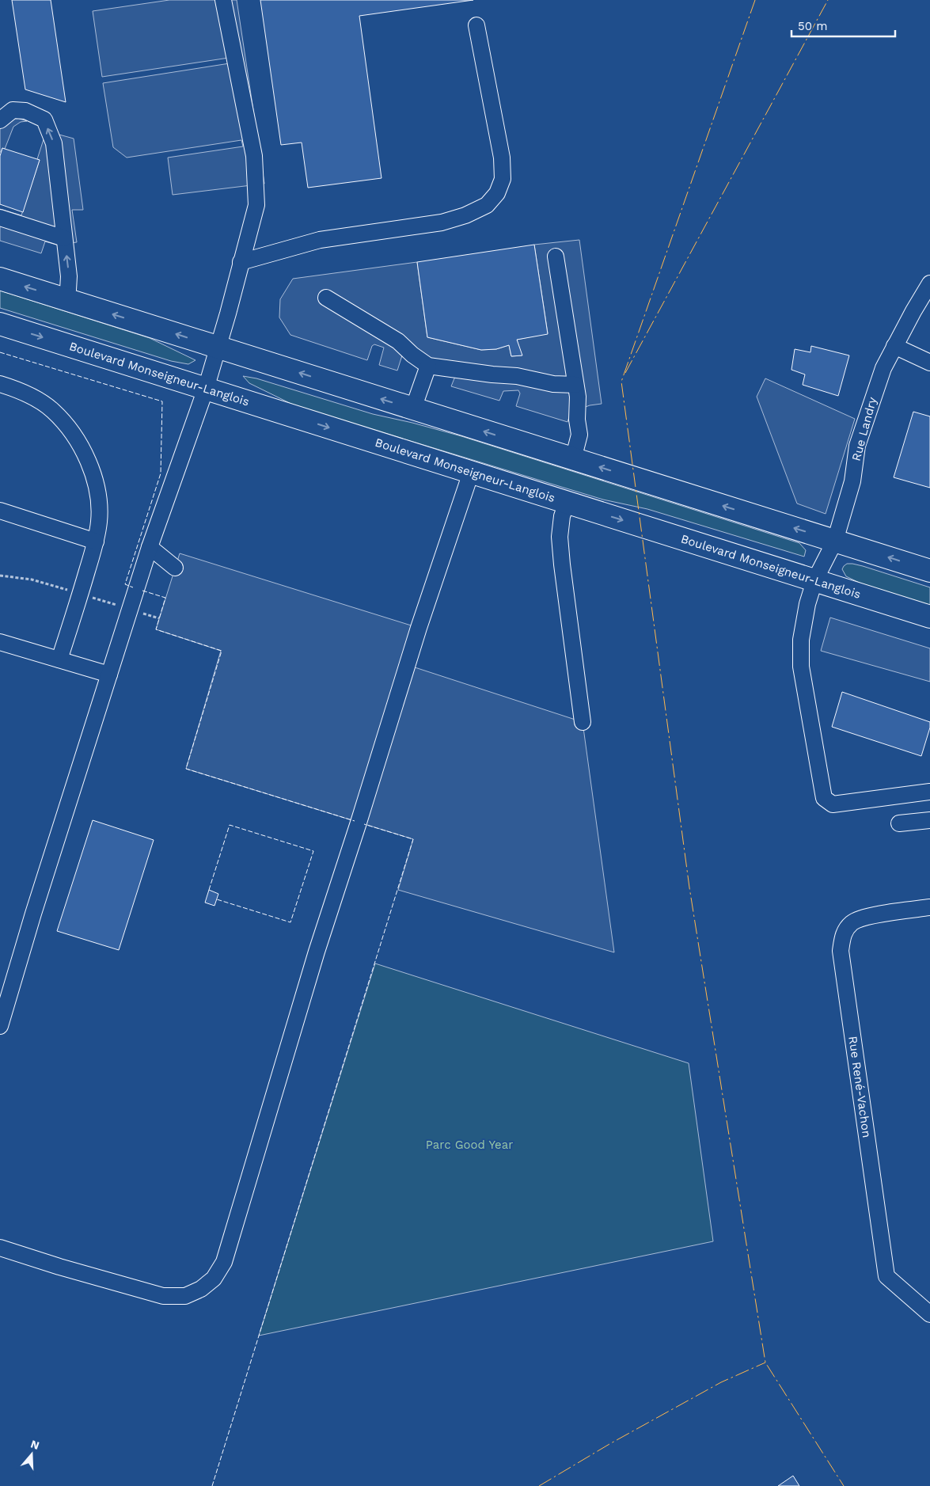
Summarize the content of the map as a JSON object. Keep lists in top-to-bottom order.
{
  "streets": {
    "highway": ["Boulevard Monseigneur-Langlois"],
    "street": ["Rue Landry", "Rue René-Vachon"]
  },
  "crossings": [
    ["Boulevard Monseigneur-Langlois", "Rue Landry"]
  ],
  "parks": ["Parc Good Year"],
  "scale_bar": "50 m",
  "north": "top"
}
